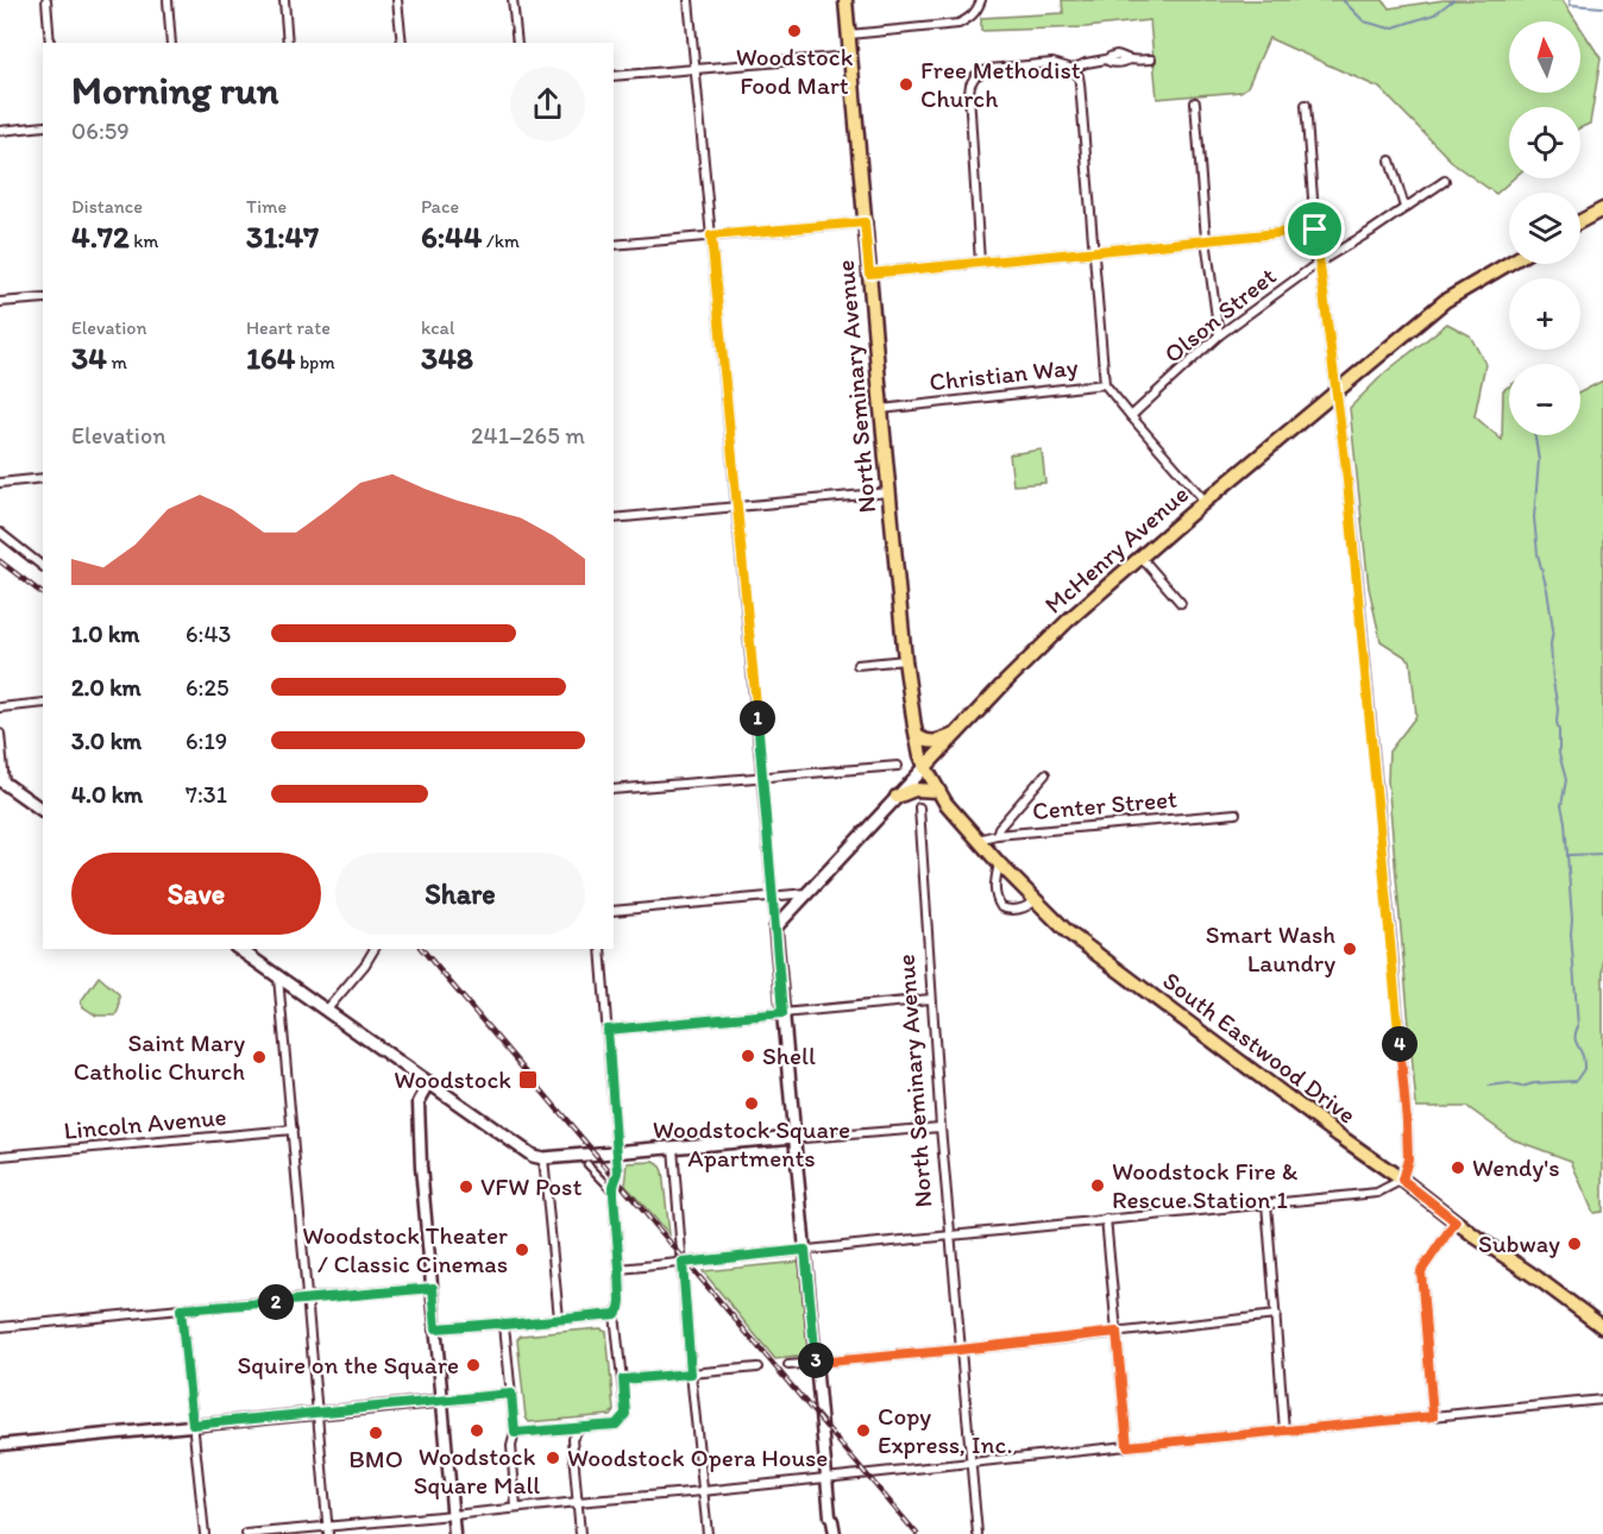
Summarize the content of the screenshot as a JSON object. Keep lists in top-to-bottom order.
{
  "streets": {
    "main road": ["North Seminary Avenue", "McHenry Avenue", "South Eastwood Drive"],
    "street": [
      "Olson Street",
      "Christian Way",
      "Center Street",
      "Lincoln Avenue"
    ]
  },
  "crossings": [
    ["Olson Street", "Christian Way"],
    ["Christian Way", "North Seminary Avenue"],
    ["Christian Way", "McHenry Avenue"],
    ["North Seminary Avenue", "McHenry Avenue"],
    ["North Seminary Avenue", "South Eastwood Drive"],
    ["McHenry Avenue", "South Eastwood Drive"],
    ["Center Street", "South Eastwood Drive"]
  ],
  "places": {
    "other": [
      "Woodstock Food Mart",
      "Free Methodist Church",
      "Smart Wash Laundry",
      "Shell",
      "Saint Mary Catholic Church",
      "Woodstock Square Apartments",
      "Wendy's",
      "Woodstock Fire & Rescue Station 1",
      "VFW Post",
      "Subway",
      "Woodstock Theater / Classic Cinemas",
      "Squire on the Square",
      "Woodstock Square Mall",
      "Copy Express, Inc.",
      "BMO",
      "Woodstock Opera House"
    ],
    "transit": ["Woodstock"]
  },
  "north": "top",
  "page": {
    "map_buttons": ["+", "−"],
    "heading": ["Morning run", "06:59"],
    "stats": [
      ["Distance", "4.72 km"],
      ["Time", "31:47"],
      ["Pace", "6:44 /km"],
      ["Elevation", "34 m"],
      ["Heart rate", "164 bpm"],
      ["kcal", "348"]
    ],
    "chart": ["Elevation", "241–265 m"],
    "list": [
      {
        "name": "1.0 km",
        "note": "6:43"
      },
      {
        "name": "2.0 km",
        "note": "6:25"
      },
      {
        "name": "3.0 km",
        "note": "6:19"
      },
      {
        "name": "4.0 km",
        "note": "7:31"
      }
    ],
    "pins": [
      "1",
      "4",
      "2",
      "3"
    ],
    "buttons": ["Save", "Share"]
  }
}
